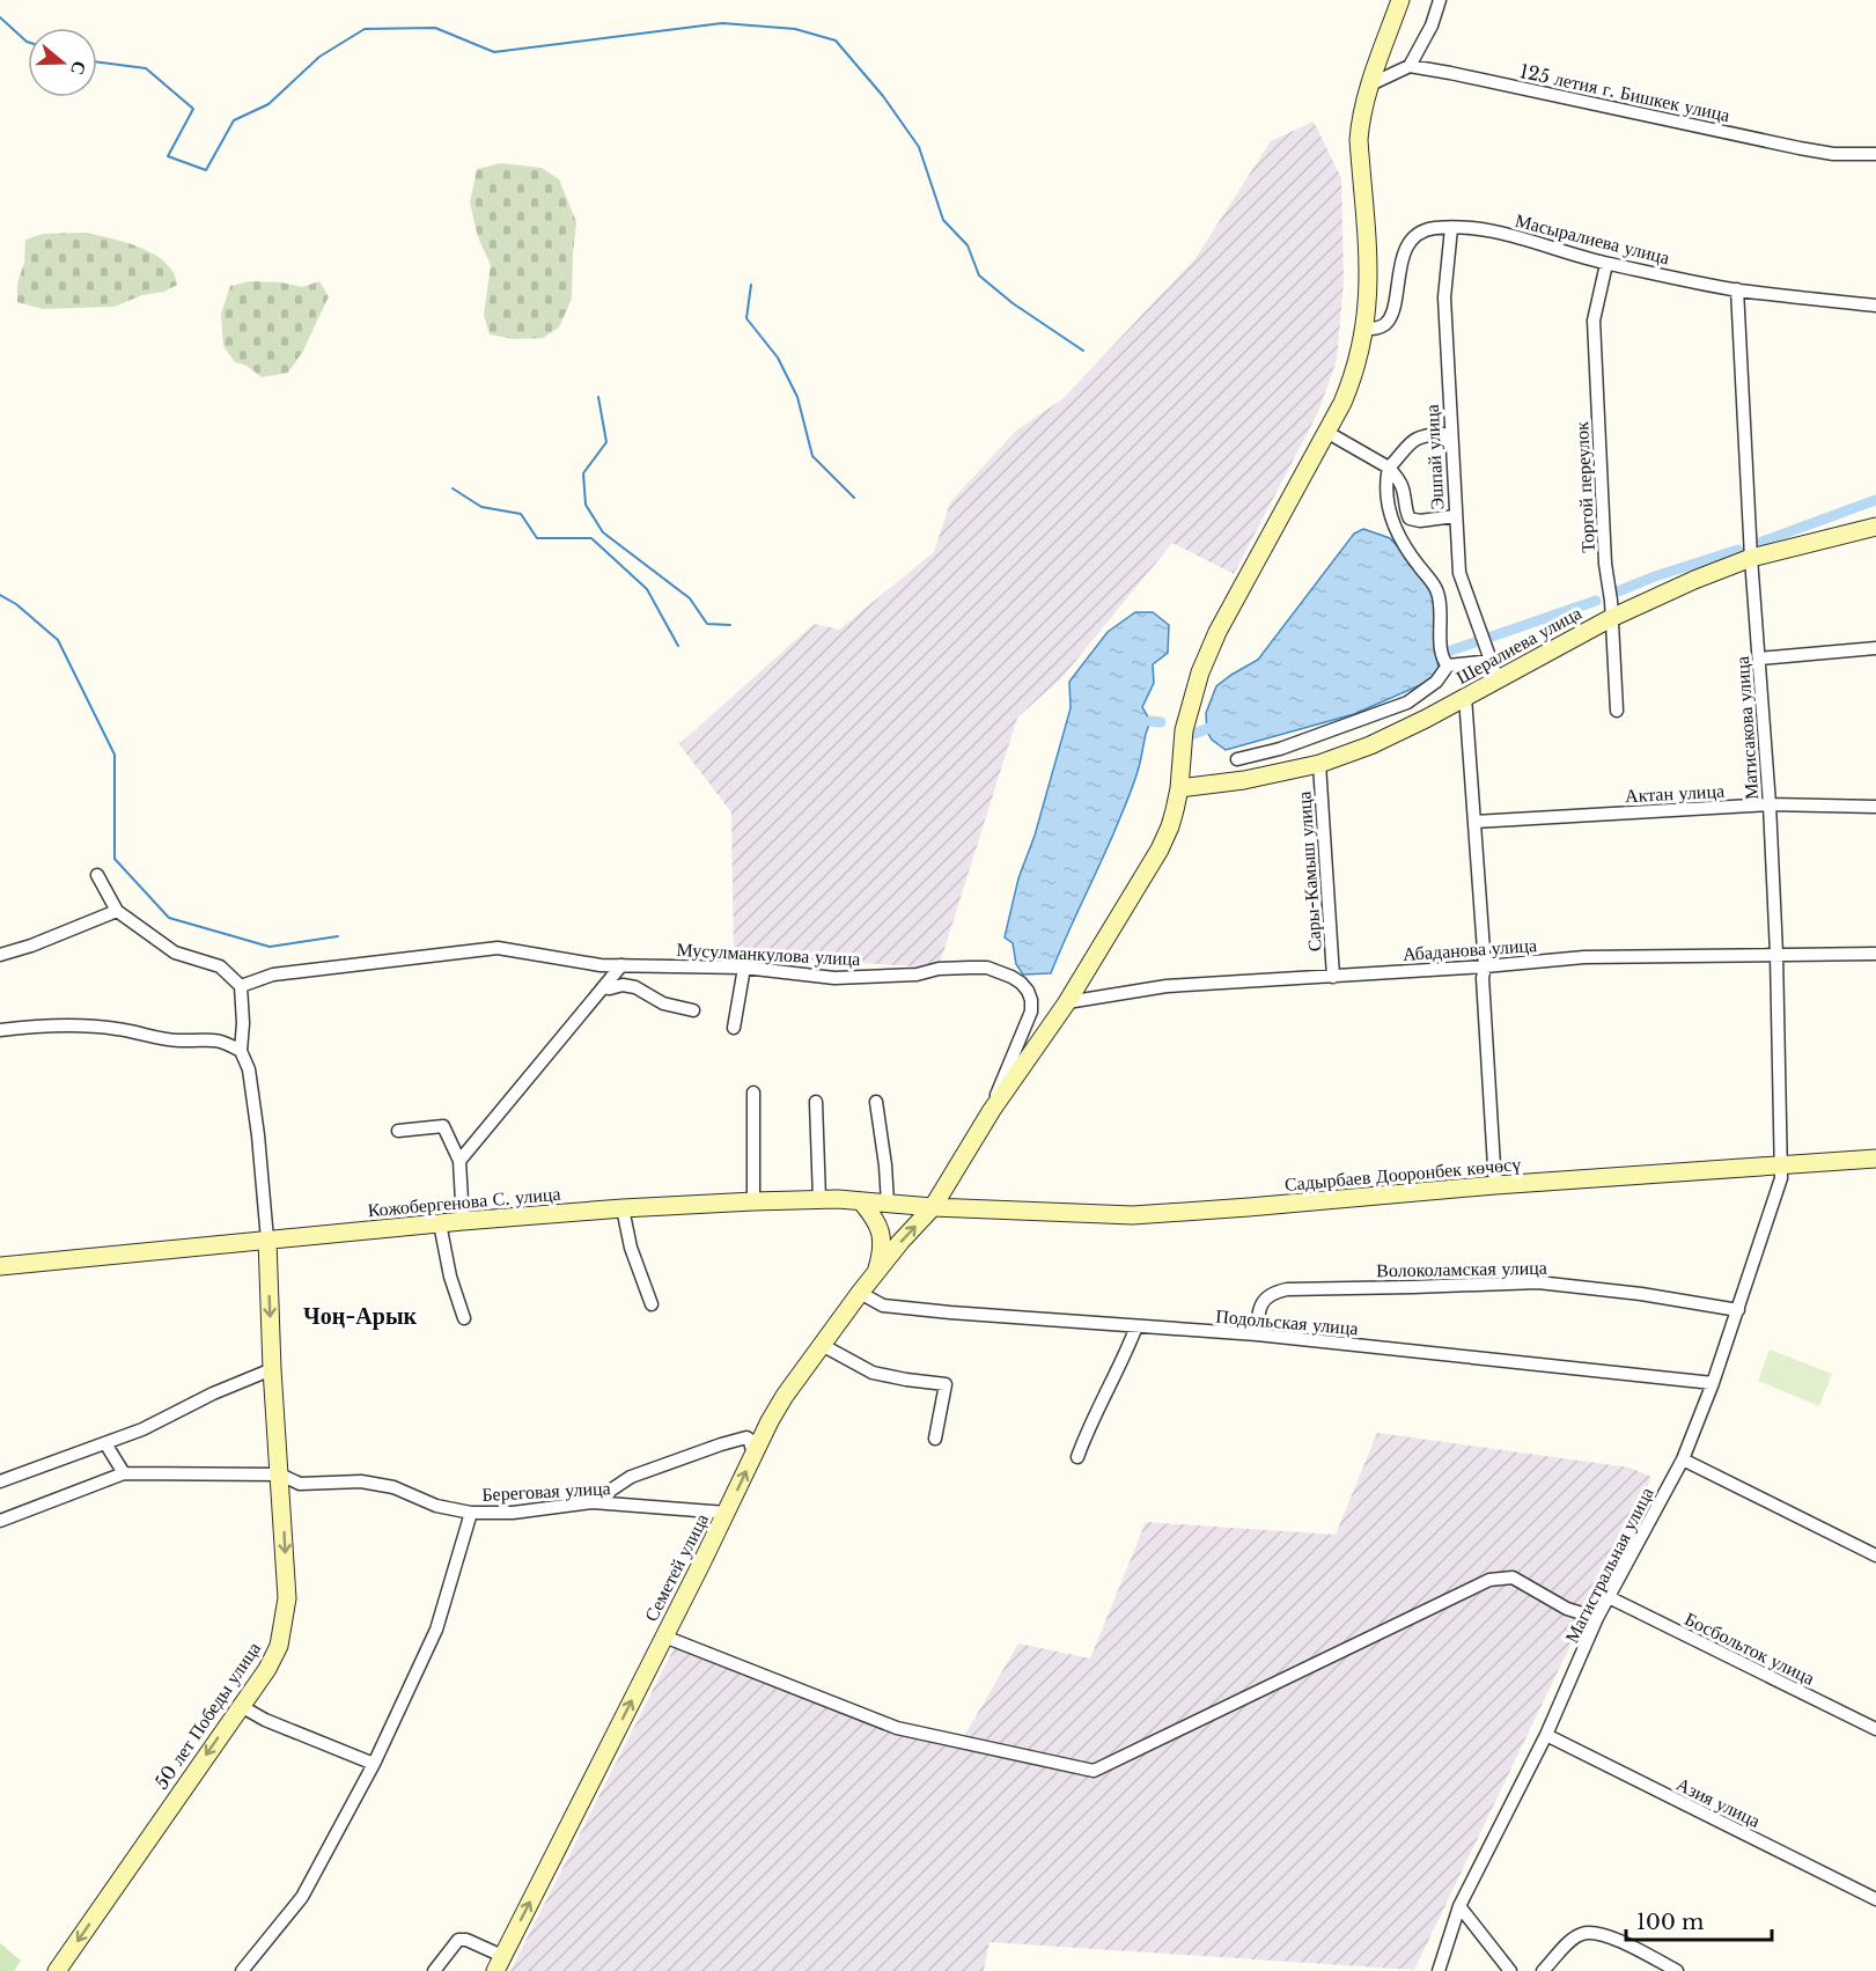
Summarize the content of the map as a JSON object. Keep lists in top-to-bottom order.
{
  "streets": {
    "main road": [
      "Шералиева улица",
      "Садырбаев Дооронбек көчөсү",
      "Кожобергенова С. улица",
      "Семетей улица",
      "50 лет Победы улица"
    ],
    "street": [
      "125 летия г. Бишкек улица",
      "Масыралиева улица",
      "Эшпай улица",
      "Торгой переулок",
      "Матисакова улица",
      "Актан улица",
      "Сары-Камыш улица",
      "Абаданова улица",
      "Мусулманкулова улица",
      "Волоколамская улица",
      "Подольская улица",
      "Береговая улица",
      "Магистральная улица",
      "Босбольток улица",
      "Азия улица"
    ]
  },
  "crossings": [
    ["Масыралиева улица", "Эшпай улица"],
    ["Масыралиева улица", "Торгой переулок"],
    ["Масыралиева улица", "Матисакова улица"],
    ["Масыралиева улица", "Семетей улица"],
    ["Эшпай улица", "Шералиева улица"],
    ["Торгой переулок", "Шералиева улица"],
    ["Шералиева улица", "Матисакова улица"],
    ["Шералиева улица", "Сары-Камыш улица"],
    ["Шералиева улица", "Семетей улица"],
    ["Матисакова улица", "Актан улица"],
    ["Матисакова улица", "Абаданова улица"],
    ["Матисакова улица", "Садырбаев Дооронбек көчөсү"],
    ["Матисакова улица", "Магистральная улица"],
    ["Сары-Камыш улица", "Абаданова улица"],
    ["Абаданова улица", "Семетей улица"],
    ["Мусулманкулова улица", "Семетей улица"],
    ["Садырбаев Дооронбек көчөсү", "Кожобергенова С. улица"],
    ["Садырбаев Дооронбек көчөсү", "Магистральная улица"],
    ["Садырбаев Дооронбек көчөсү", "Семетей улица"],
    ["Кожобергенова С. улица", "Семетей улица"],
    ["Кожобергенова С. улица", "50 лет Победы улица"],
    ["Волоколамская улица", "Подольская улица"],
    ["Волоколамская улица", "Магистральная улица"],
    ["Подольская улица", "Магистральная улица"],
    ["Подольская улица", "Семетей улица"],
    ["Береговая улица", "Семетей улица"],
    ["Береговая улица", "50 лет Победы улица"],
    ["Магистральная улица", "Босбольток улица"],
    ["Магистральная улица", "Азия улица"]
  ],
  "one_way": ["50 лет Победы улица"],
  "districts": ["Чоң-Арык"],
  "scale_bar": "100 m",
  "north": "right"
}
